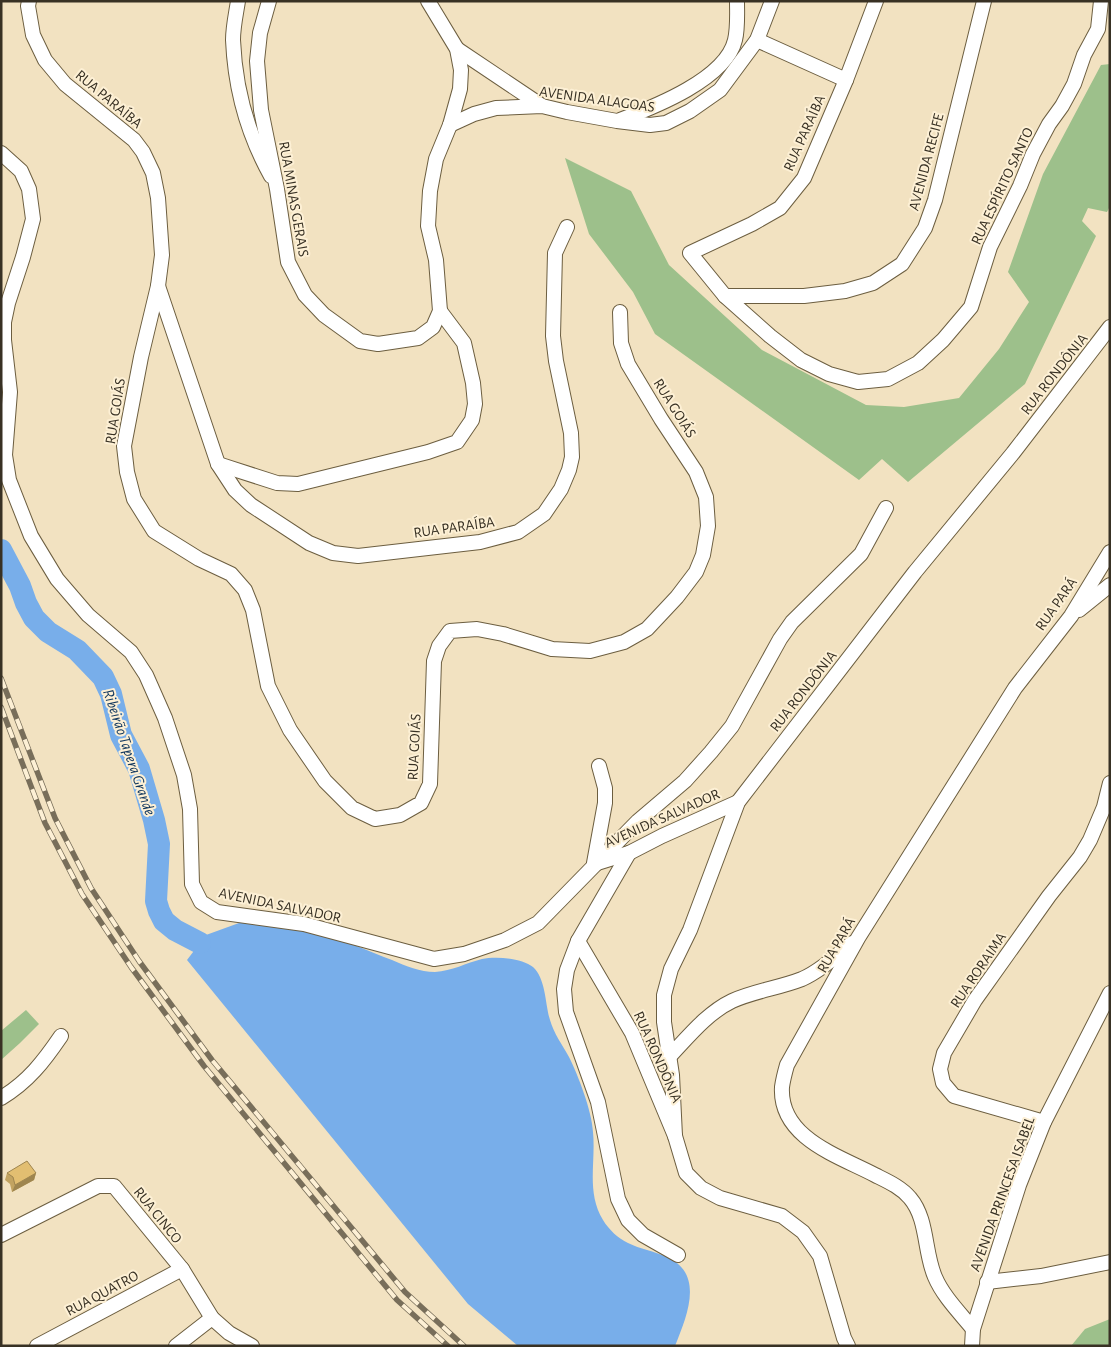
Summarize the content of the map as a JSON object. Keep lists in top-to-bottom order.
{
  "streets": {
    "street": [
      "RUA PARAÍBA",
      "AVENIDA ALAGOAS",
      "AVENIDA RECIFE",
      "RUA ESPÍRITO SANTO",
      "RUA MINAS GERAIS",
      "RUA RONDÔNIA",
      "RUA GOIÁS",
      "RUA PARÁ",
      "AVENIDA SALVADOR",
      "RUA RORAIMA",
      "AVENIDA PRINCESA ISABEL",
      "RUA CINCO",
      "RUA QUATRO"
    ]
  },
  "crossings": [
    ["RUA PARAÍBA", "RUA ESPÍRITO SANTO"],
    ["RUA PARAÍBA", "RUA GOIÁS"],
    ["AVENIDA RECIFE", "RUA ESPÍRITO SANTO"],
    ["RUA RONDÔNIA", "AVENIDA SALVADOR"],
    ["RUA PARÁ", "AVENIDA PRINCESA ISABEL"],
    ["RUA RORAIMA", "AVENIDA PRINCESA ISABEL"],
    ["RUA CINCO", "RUA QUATRO"]
  ],
  "water": ["Ribeirão Tapera Grande"]
}
